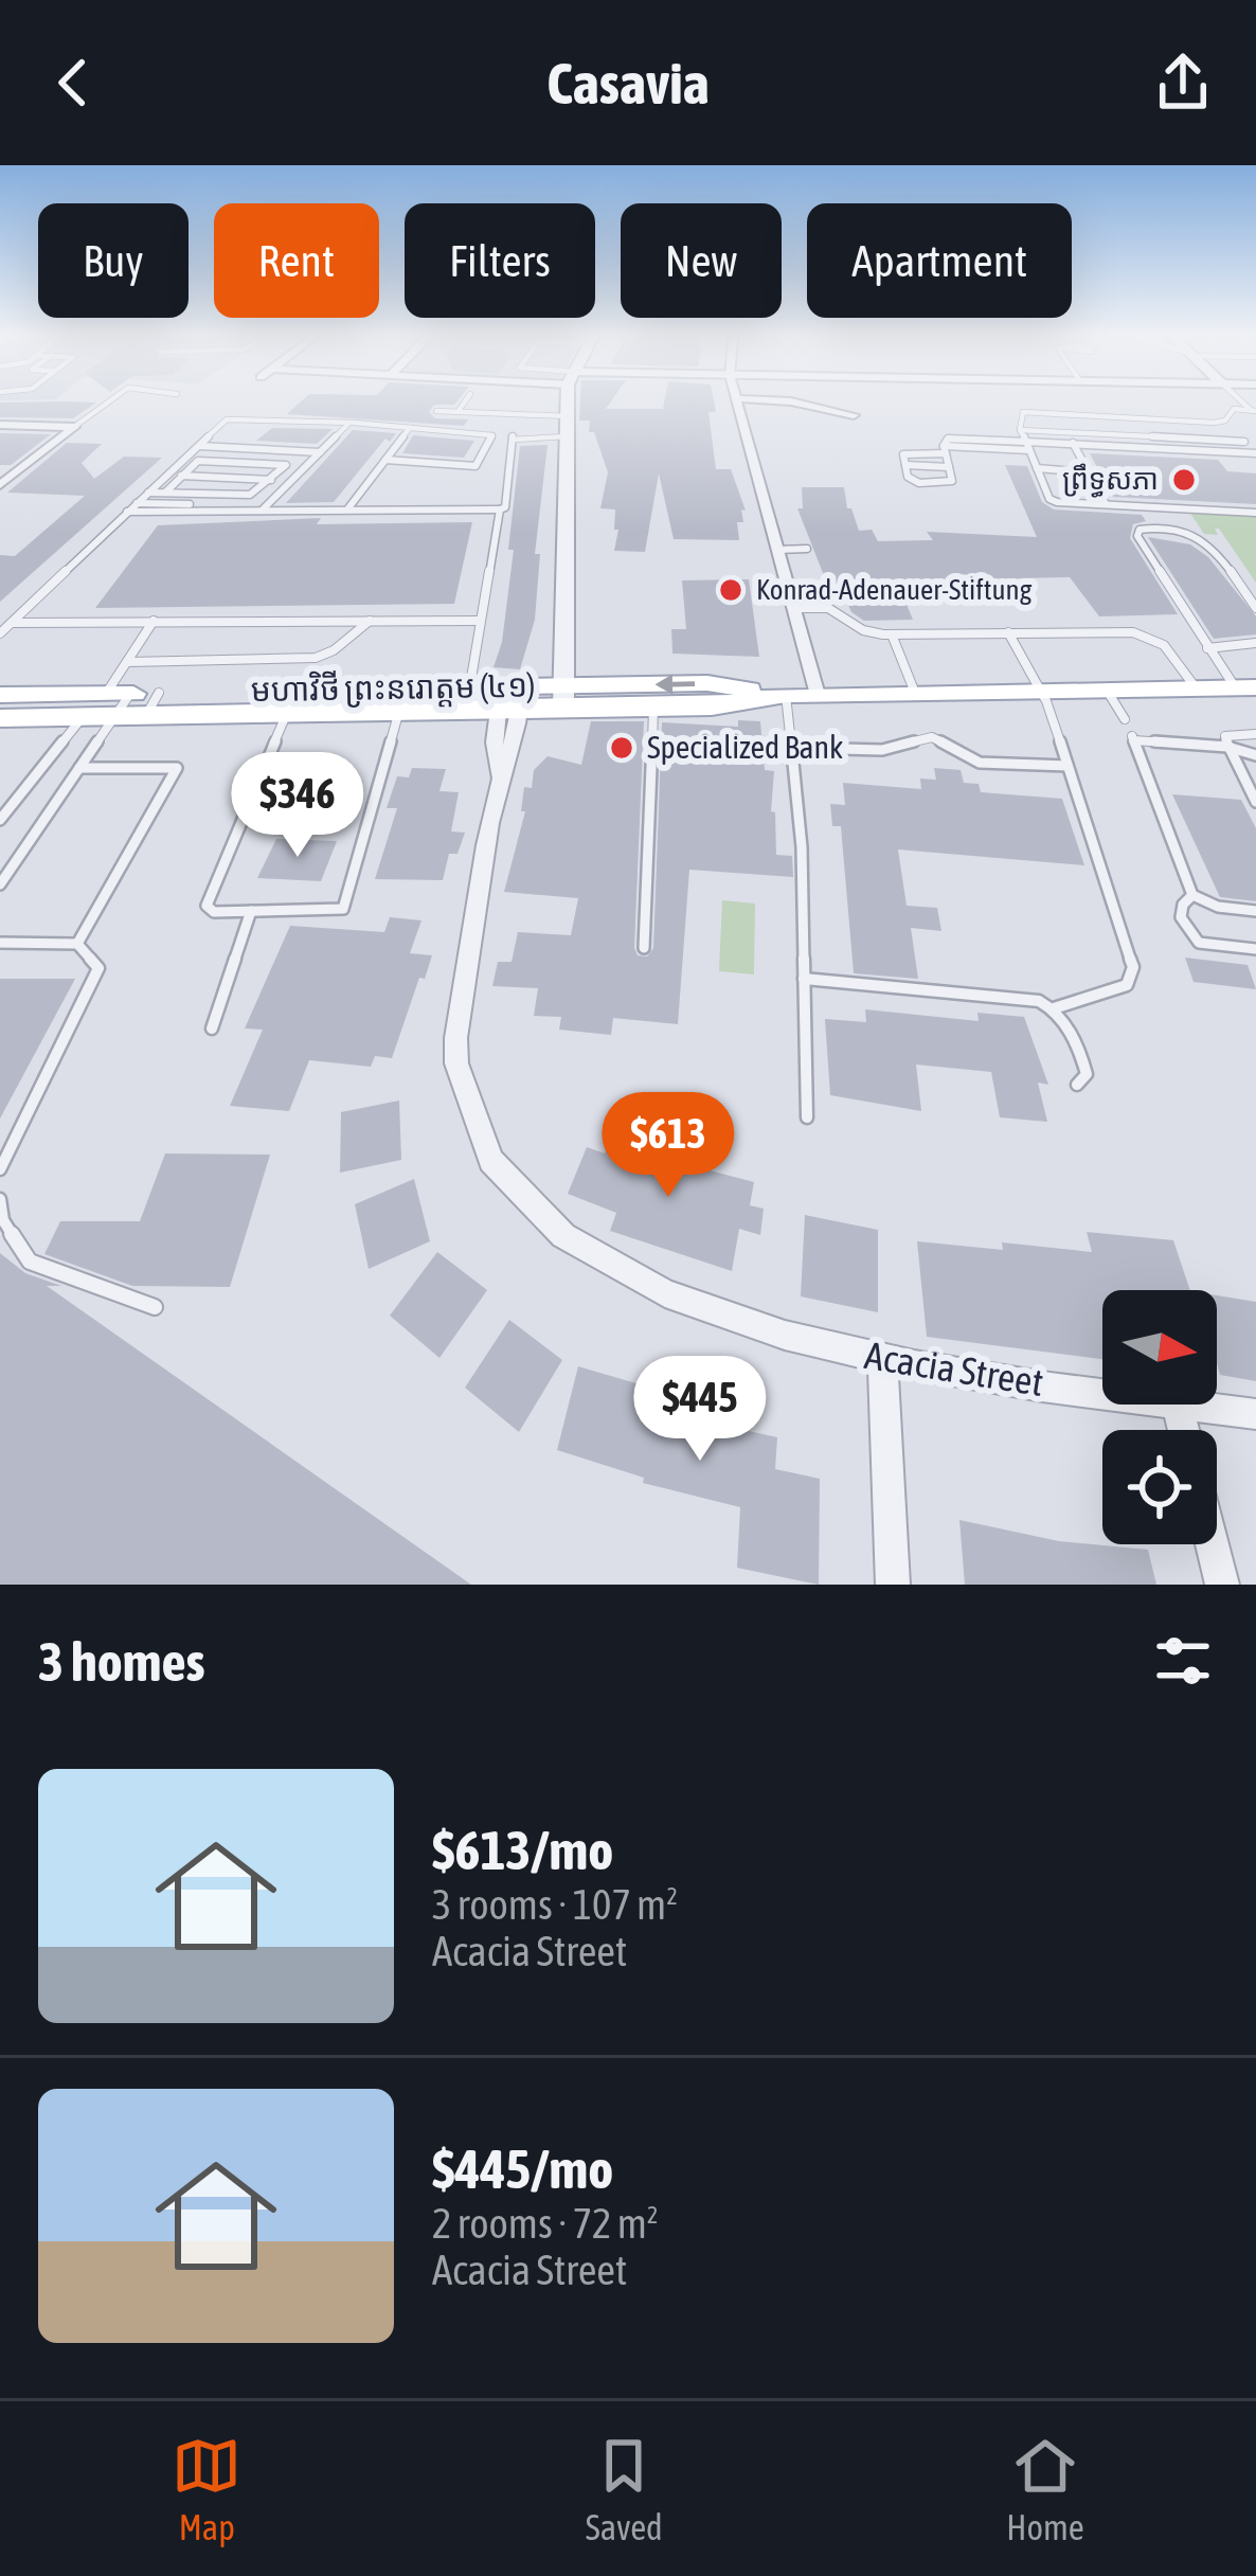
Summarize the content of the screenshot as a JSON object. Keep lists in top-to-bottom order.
{
  "streets": {
    "main road": ["មហាវិថី ព្រះនរោត្តម (៤១)"],
    "street": ["Acacia Street"]
  },
  "crossings": [
    ["មហាវិថី ព្រះនរោត្តម (៤១)", "Acacia Street"]
  ],
  "places": ["ព្រឹទ្ធសភា", "Konrad-Adenauer-Stiftung", "Specialized Bank"],
  "north": "right",
  "page": {
    "header": "Casavia",
    "chip": [
      "Buy",
      "Rent",
      "Filters",
      "New",
      "Apartment"
    ],
    "price": ["$346", "$613", "$445"],
    "heading": "3 homes",
    "list": [
      {
        "name": "$613/mo",
        "note": "3 rooms · 107 m² · Acacia Street"
      },
      {
        "name": "$445/mo",
        "note": "2 rooms · 72 m² · Acacia Street"
      }
    ],
    "tabs": ["Map", "Saved", "Home"]
  }
}
